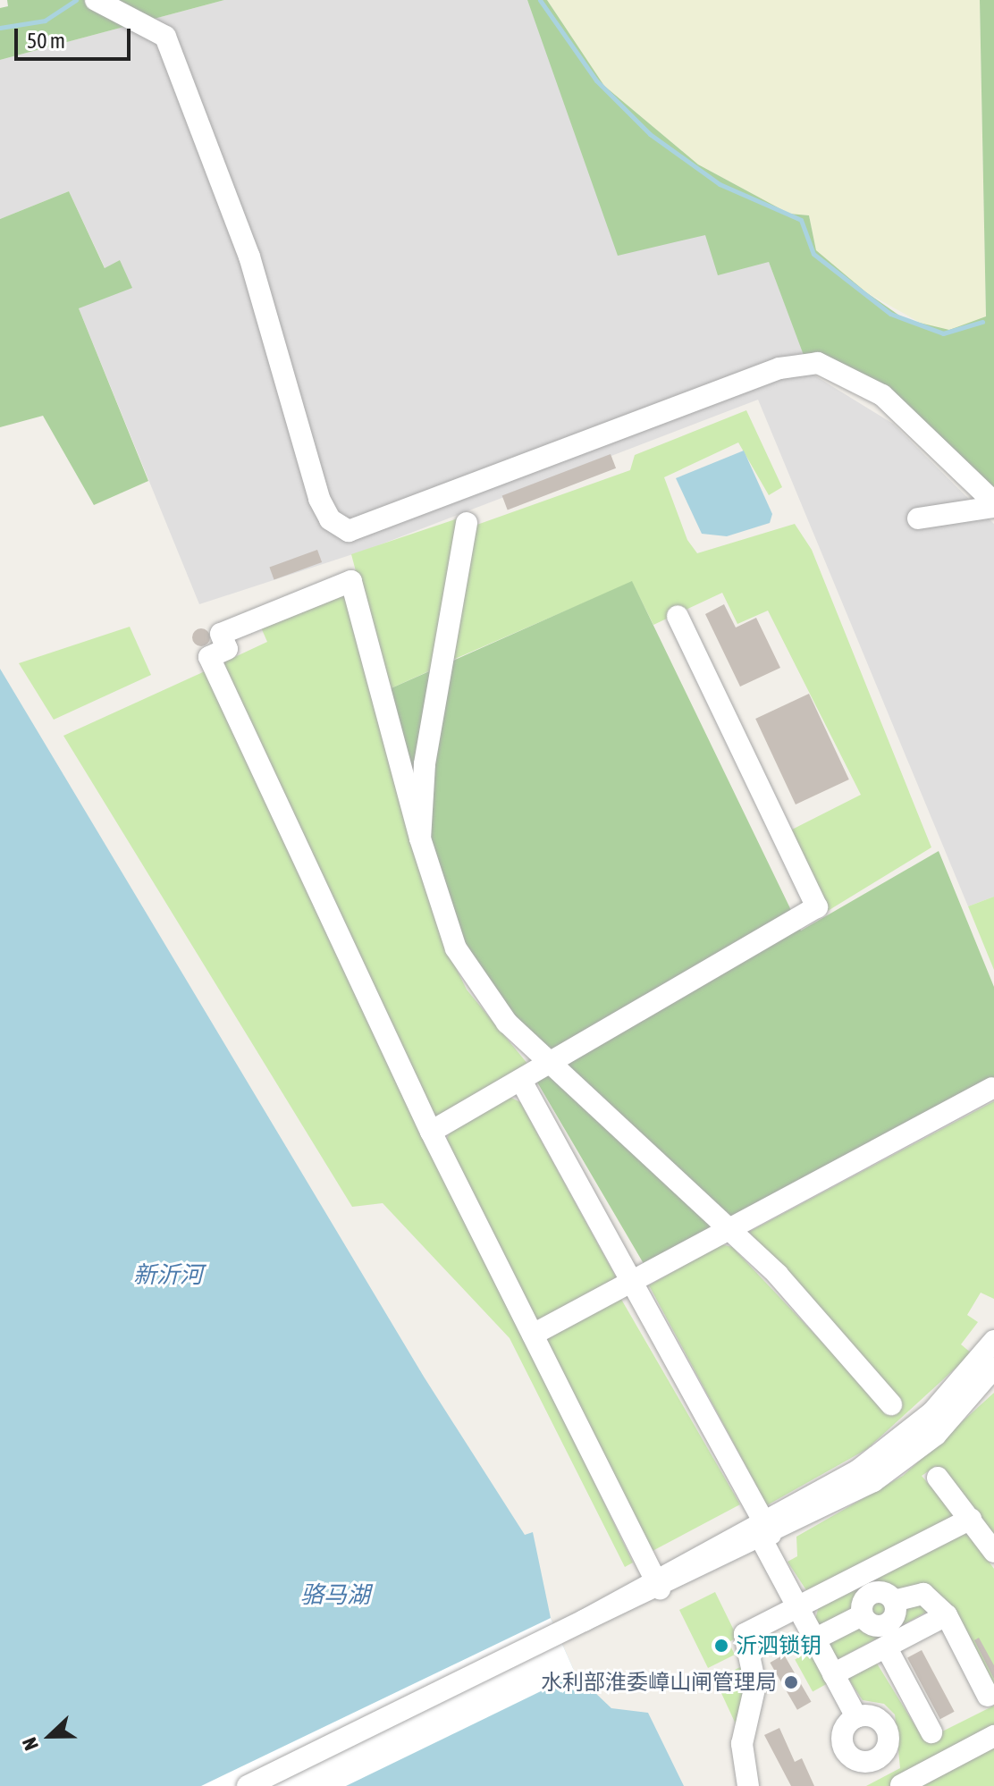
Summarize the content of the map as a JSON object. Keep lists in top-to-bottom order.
{
  "water": ["新沂河", "骆马湖"],
  "places": ["沂泗锁钥", "水利部淮委嶂山闸管理局"],
  "scale_bar": "50 m",
  "north": "left"
}
